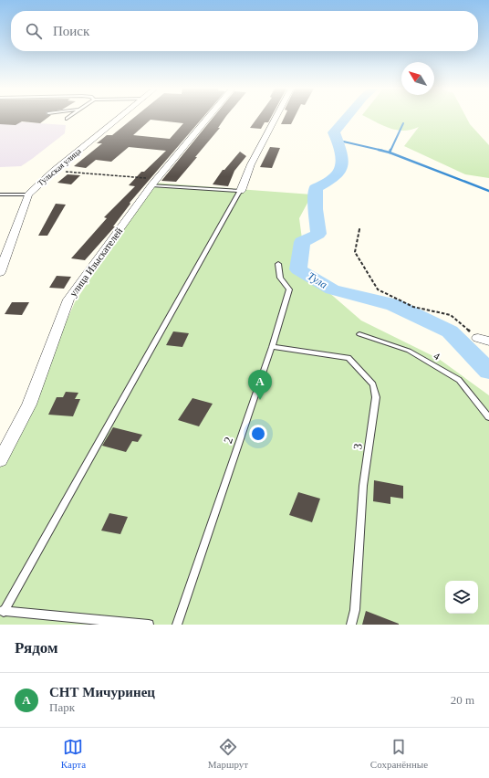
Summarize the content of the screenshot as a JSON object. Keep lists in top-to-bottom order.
{
  "streets": {
    "street": ["Тульская улица", "улица Изыскателей"],
    "lane": ["4", "2", "3"]
  },
  "crossings": [
    ["2", "3"]
  ],
  "water": ["Тула"],
  "north": "top left",
  "page": {
    "search": "Поиск",
    "pins": "A",
    "heading": "Рядом",
    "list": [
      {
        "mark": "A",
        "name": "СНТ Мичуринец",
        "note": "Парк",
        "value": "20 m"
      }
    ],
    "nav": ["Карта", "Маршрут", "Сохранённые"]
  }
}
